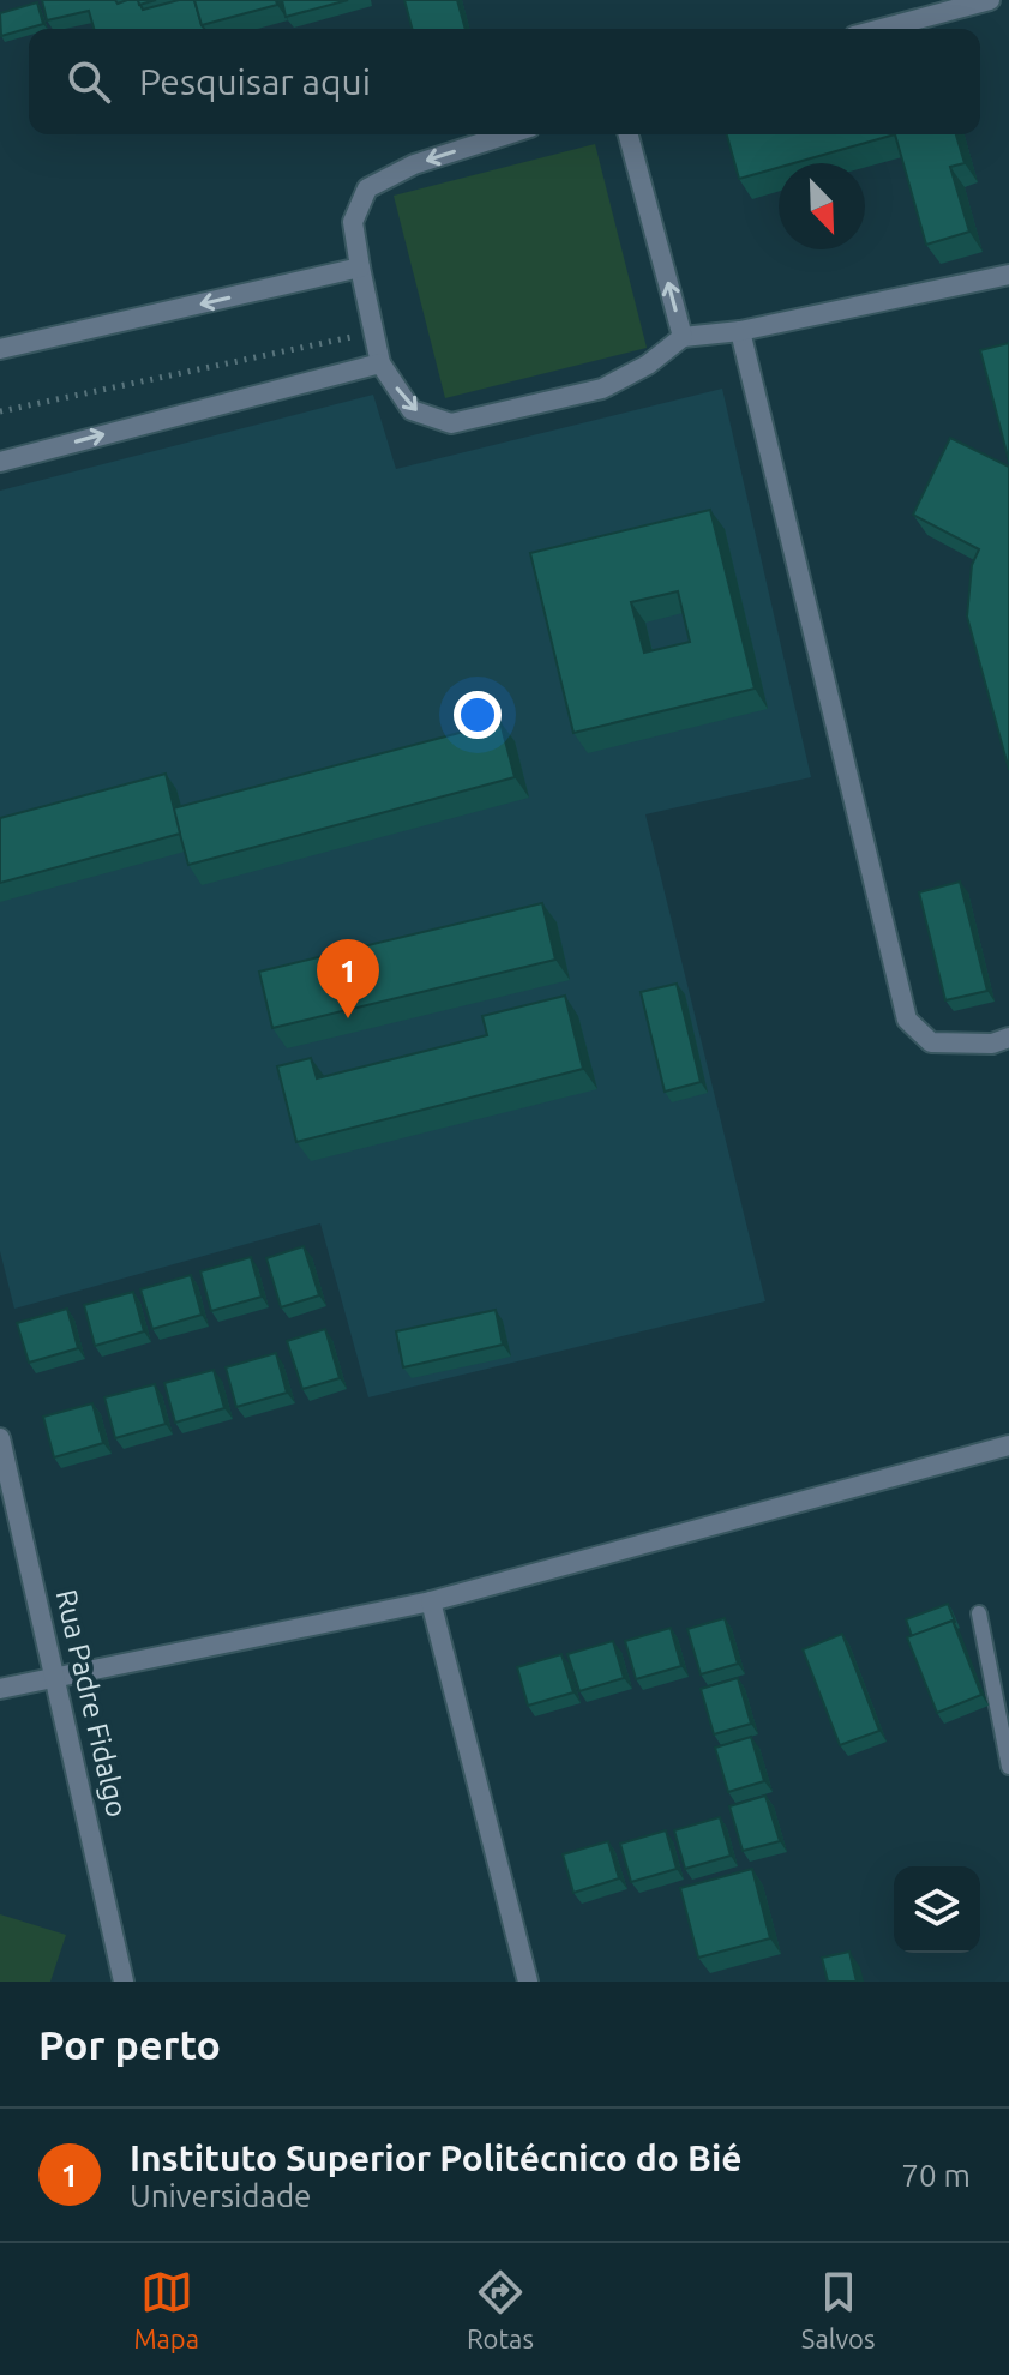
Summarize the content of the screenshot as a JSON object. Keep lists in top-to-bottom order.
{
  "streets": {
    "street": ["Rua Padre Fidalgo"]
  },
  "north": "bottom right",
  "page": {
    "search": "Pesquisar aqui",
    "pins": "1",
    "heading": "Por perto",
    "list": [
      {
        "mark": "1",
        "name": "Instituto Superior Politécnico do Bié",
        "note": "Universidade",
        "value": "70 m"
      }
    ],
    "nav": ["Mapa", "Rotas", "Salvos"]
  }
}
